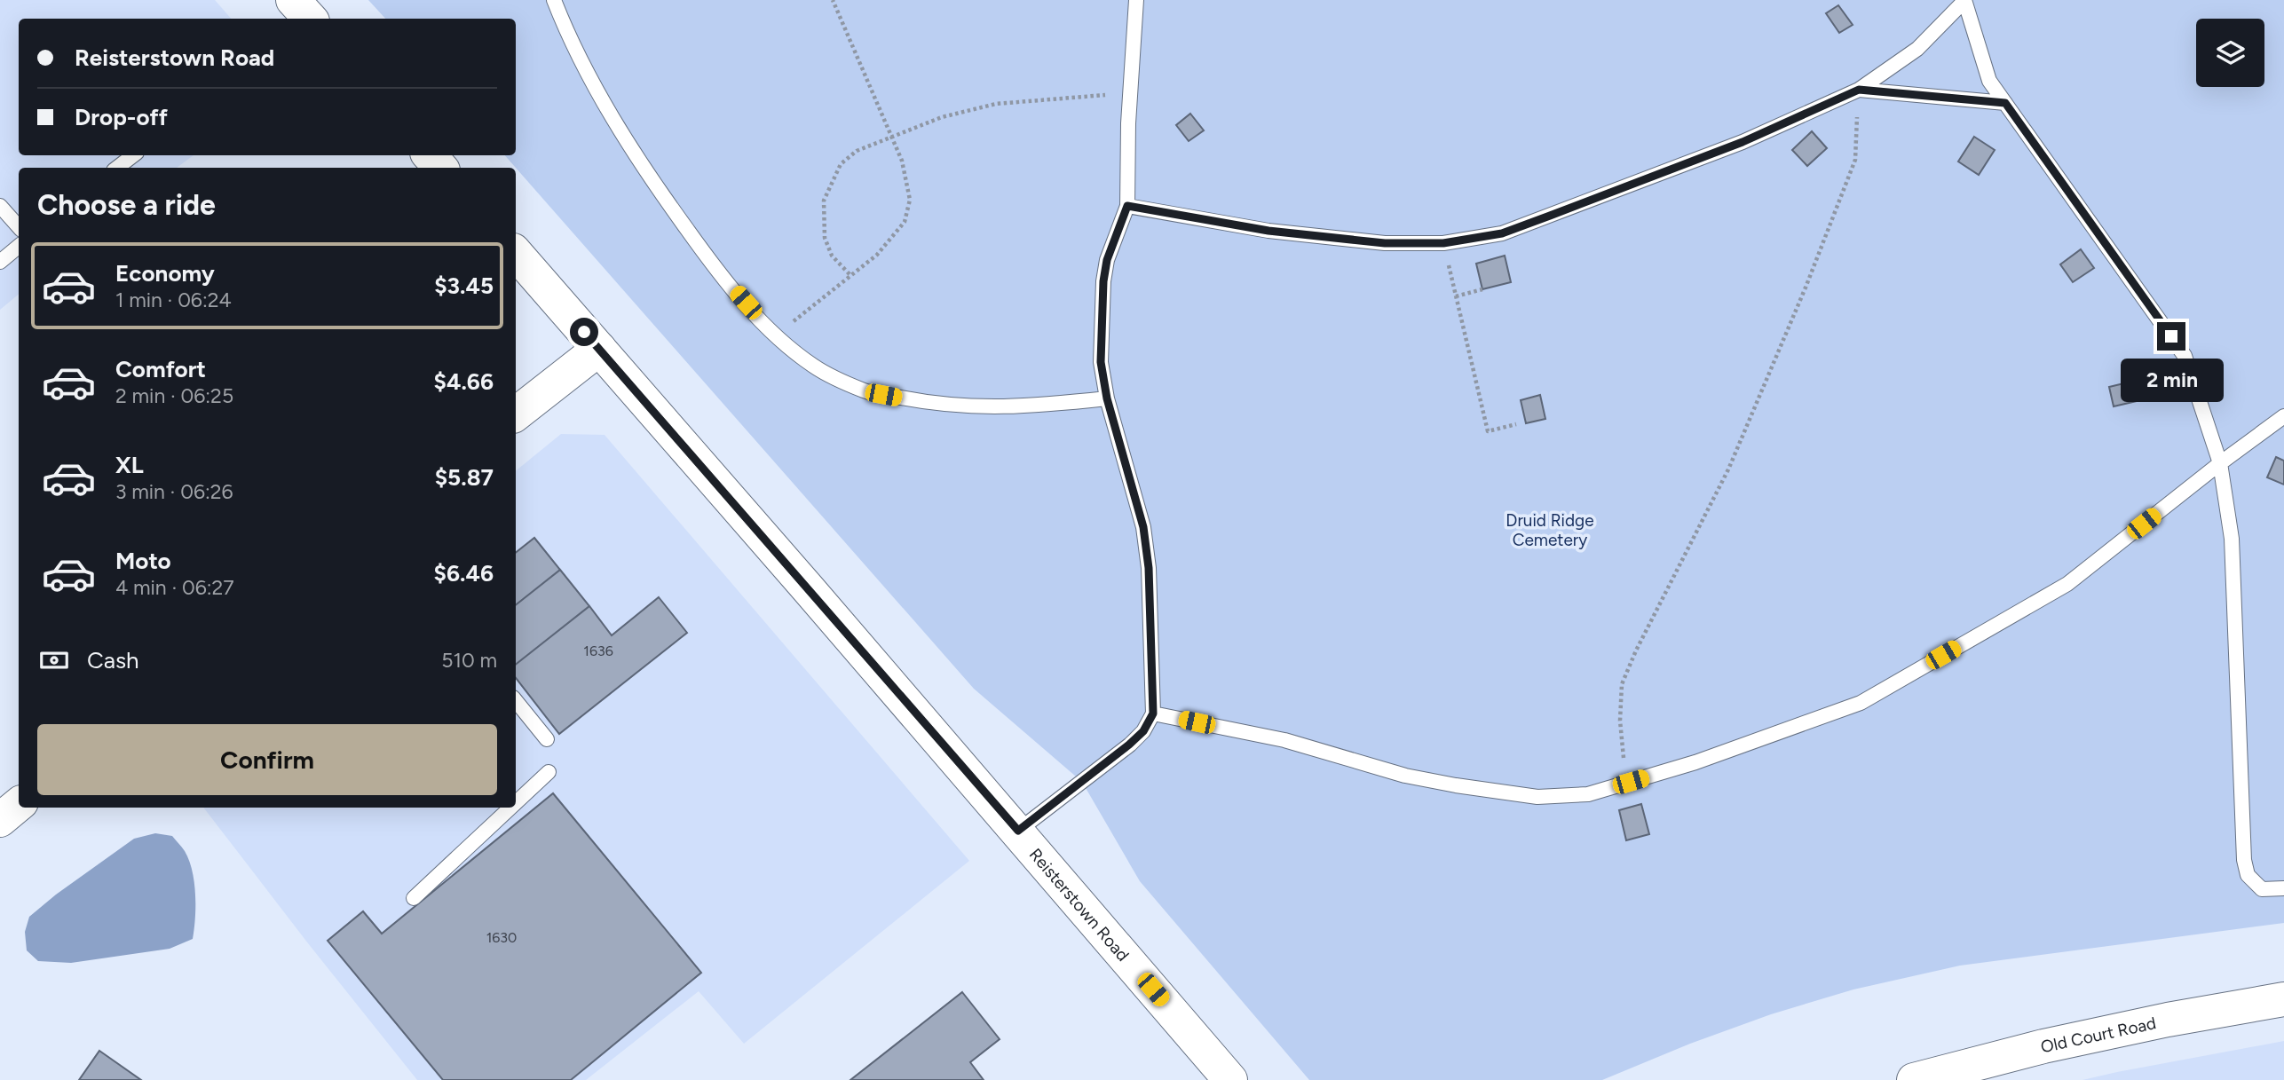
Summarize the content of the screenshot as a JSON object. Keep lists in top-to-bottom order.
{
  "streets": {
    "main road": ["Reisterstown Road", "Old Court Road"]
  },
  "parks": ["Druid Ridge Cemetery"],
  "house_numbers": ["1636", "1630"],
  "page": {
    "banner": ["Reisterstown Road", "Drop-off"],
    "heading": "Choose a ride",
    "list": [
      {
        "name": "Economy",
        "note": "1 min · 06:24",
        "value": "$3.45"
      },
      {
        "name": "Comfort",
        "note": "2 min · 06:25",
        "value": "$4.66"
      },
      {
        "name": "XL",
        "note": "3 min · 06:26",
        "value": "$5.87"
      },
      {
        "name": "Moto",
        "note": "4 min · 06:27",
        "value": "$6.46"
      }
    ],
    "bubble": "2 min",
    "pay": ["Cash", "510 m"],
    "buttons": "Confirm"
  }
}
